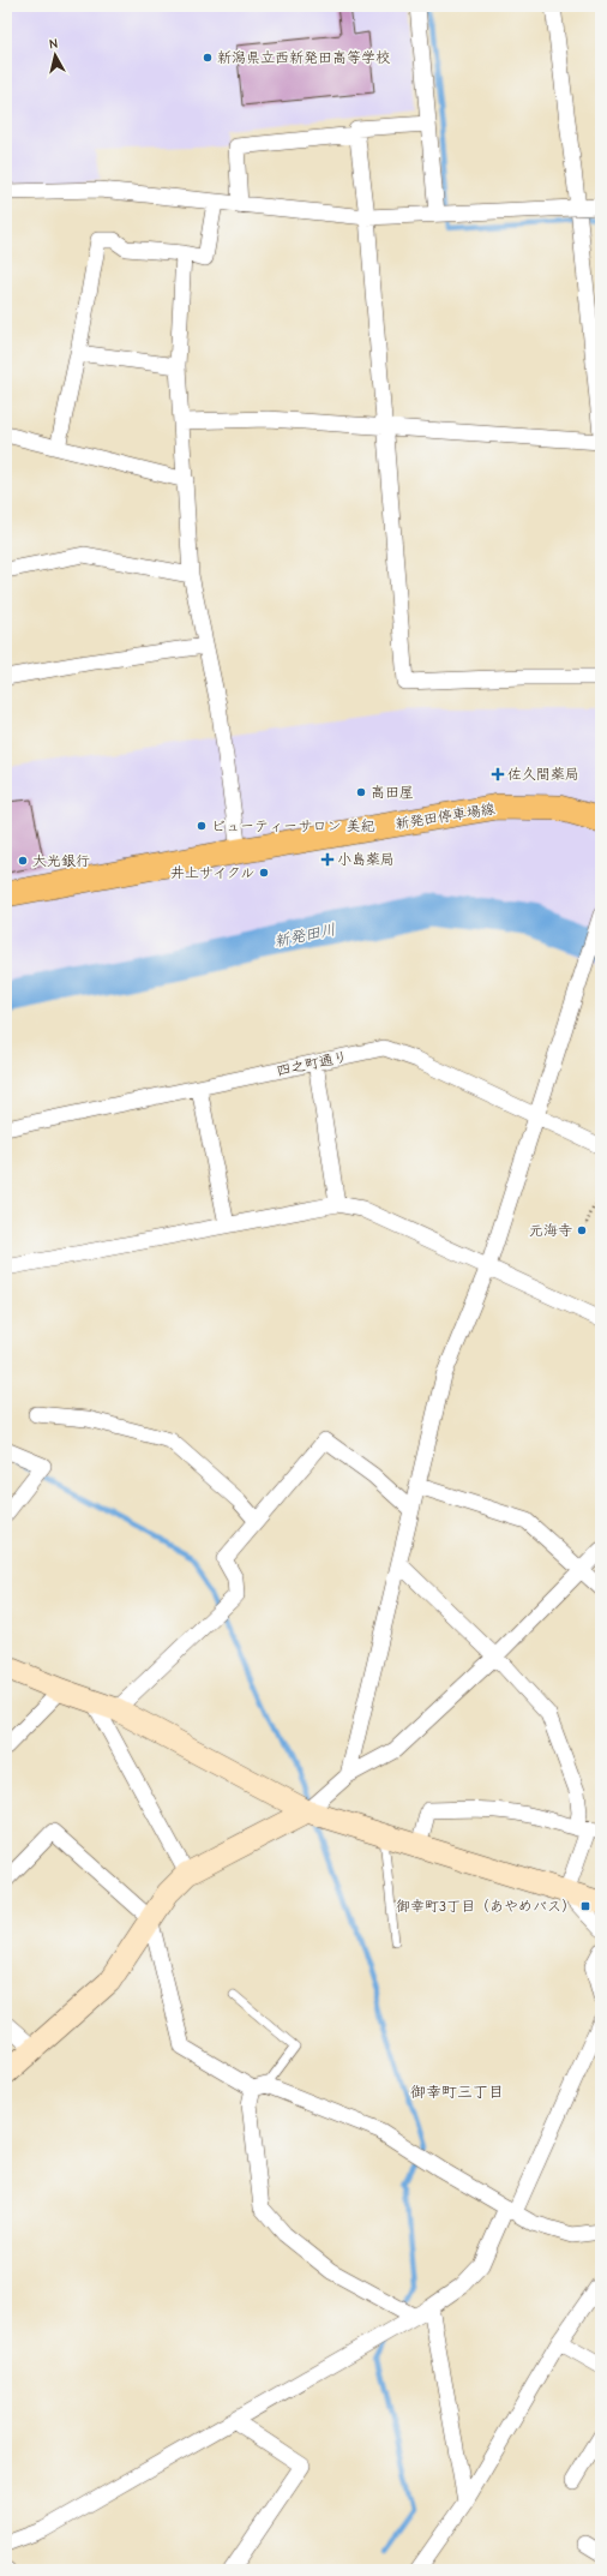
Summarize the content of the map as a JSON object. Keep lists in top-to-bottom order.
{
  "streets": {
    "main road": ["新発田停車場線"],
    "street": ["四之町通り"]
  },
  "districts": ["御幸町三丁目"],
  "water": ["新発田川"],
  "places": {
    "other": [
      "新潟県立西新発田高等学校",
      "高田屋",
      "ビューティーサロン 美紀",
      "大光銀行",
      "井上サイクル",
      "元海寺"
    ],
    "health": ["佐久間薬局", "小島薬局"],
    "transit": ["御幸町3丁目（あやめバス）"]
  },
  "north": "top"
}
